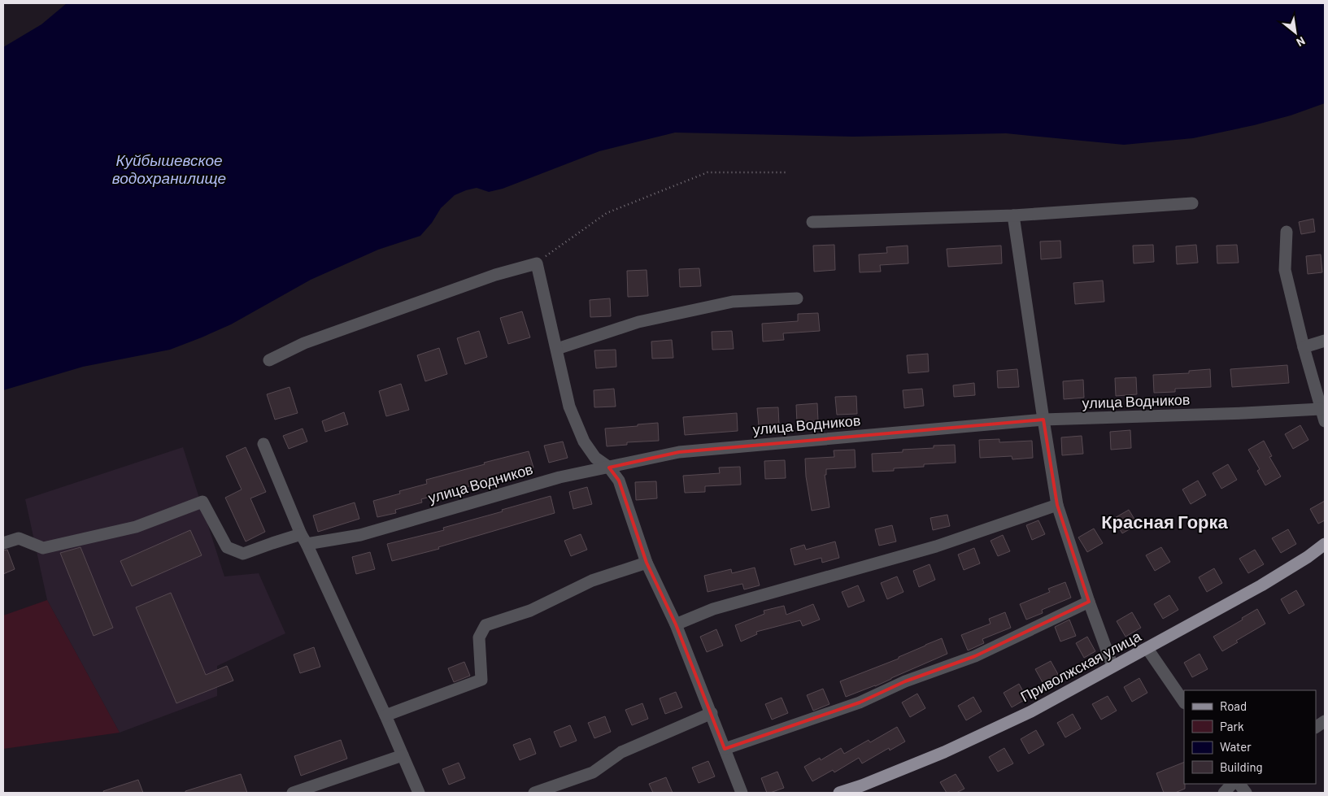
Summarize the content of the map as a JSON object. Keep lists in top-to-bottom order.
{
  "streets": {
    "main road": ["Приволжская улица"],
    "street": ["улица Водников"]
  },
  "districts": ["Красная Горка"],
  "water": ["Куйбышевское водохранилище"],
  "legend": [
    "Road",
    "Park",
    "Water",
    "Building"
  ],
  "north": "bottom right"
}
